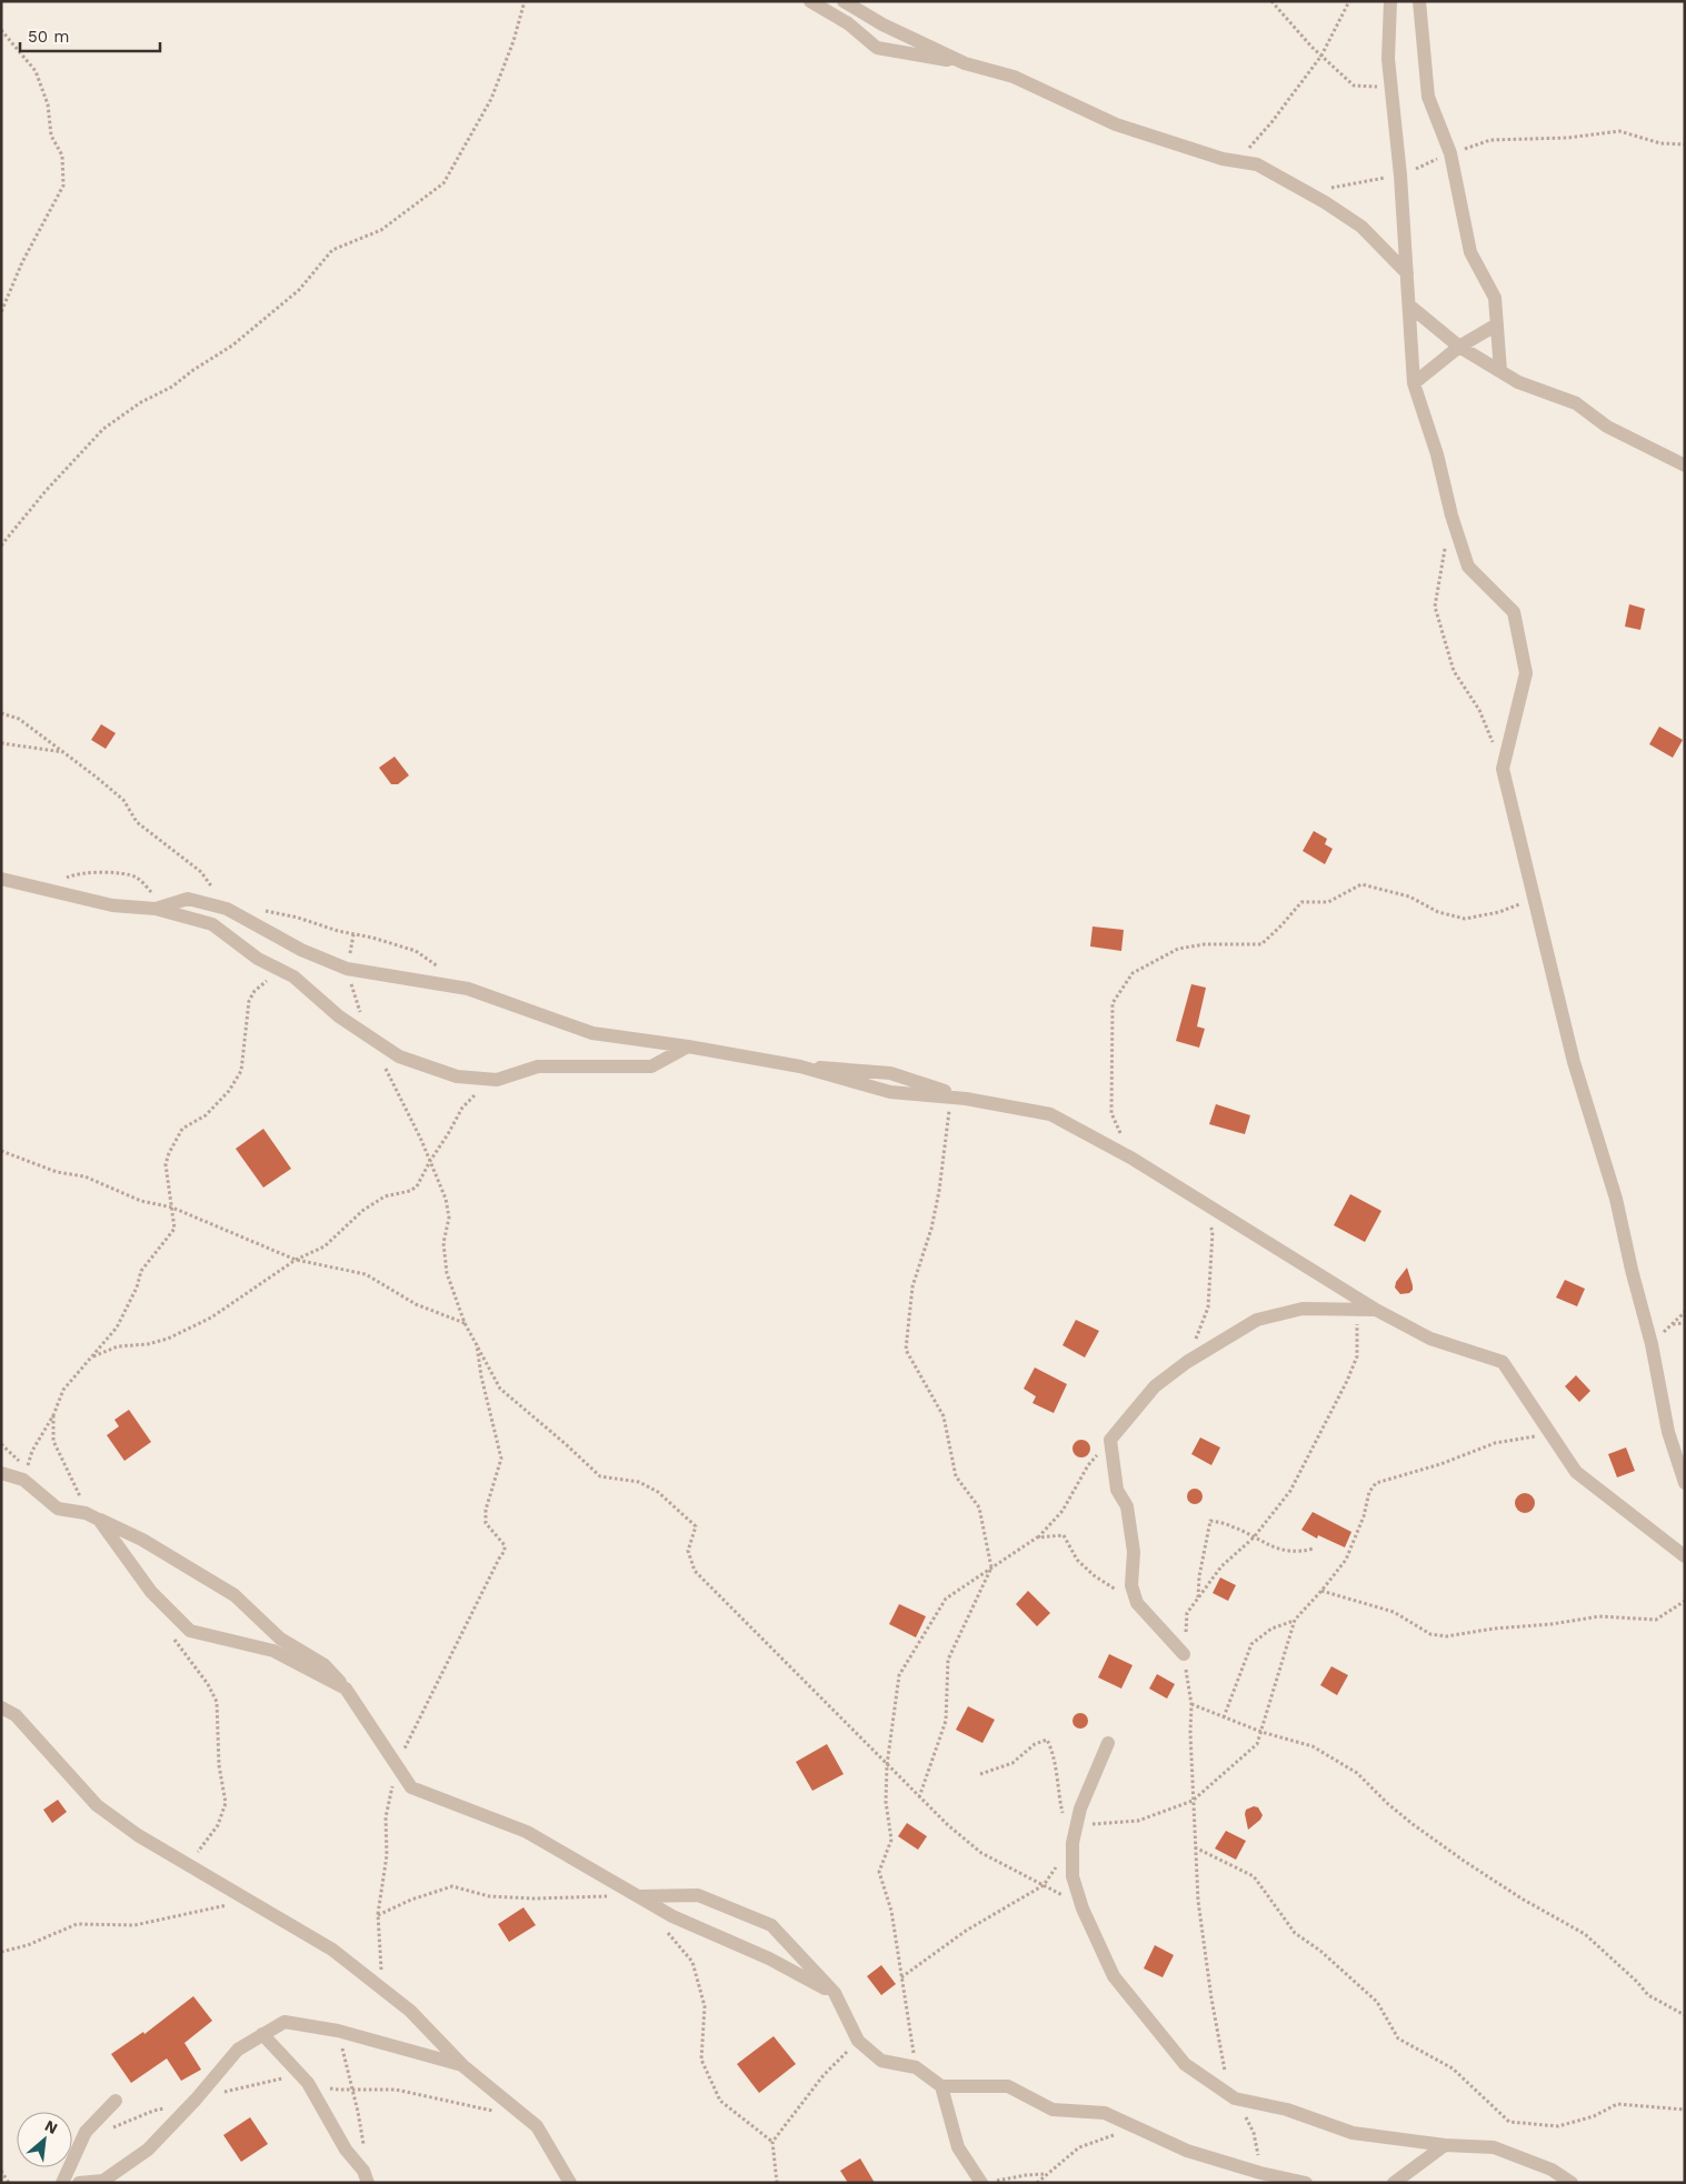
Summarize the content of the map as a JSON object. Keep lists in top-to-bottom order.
{
  "scale_bar": "50 m",
  "north": "top right"
}
